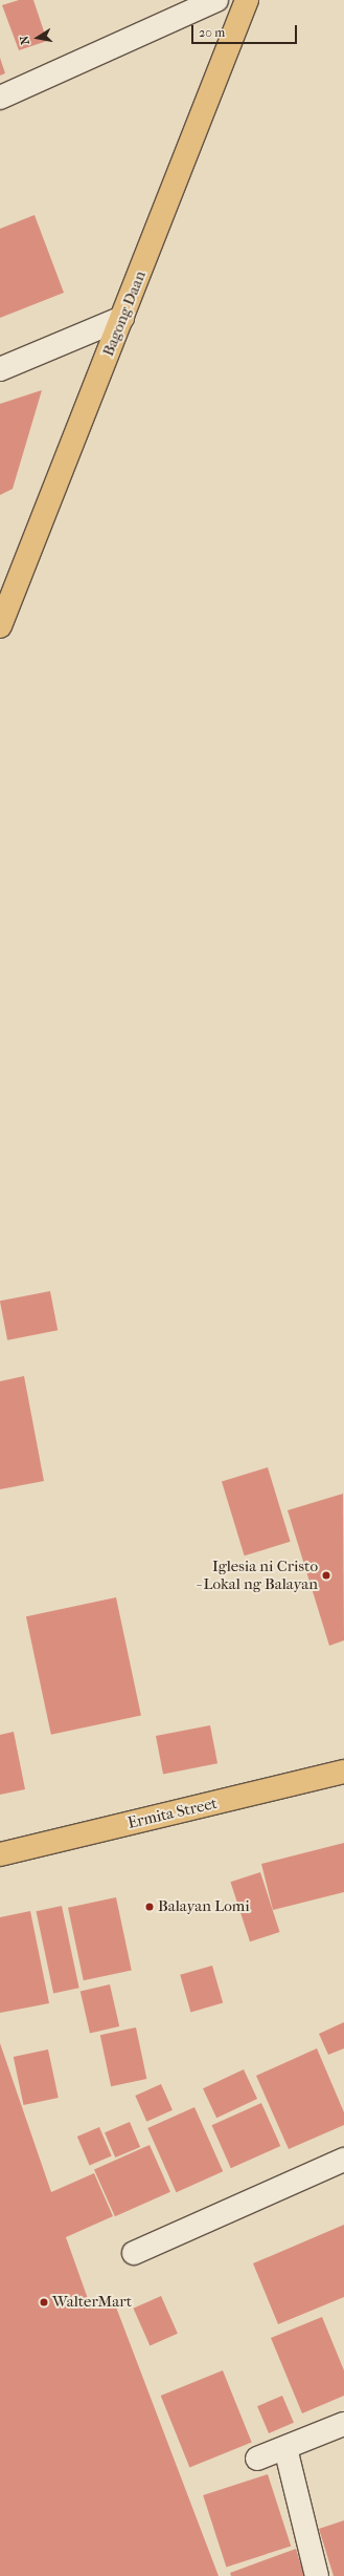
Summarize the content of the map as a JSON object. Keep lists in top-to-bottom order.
{
  "streets": {
    "main road": ["Bagong Daan", "Ermita Street"]
  },
  "places": ["Iglesia ni Cristo - Lokal ng Balayan", "Balayan Lomi", "WalterMart"],
  "scale_bar": "20 m",
  "north": "left"
}
